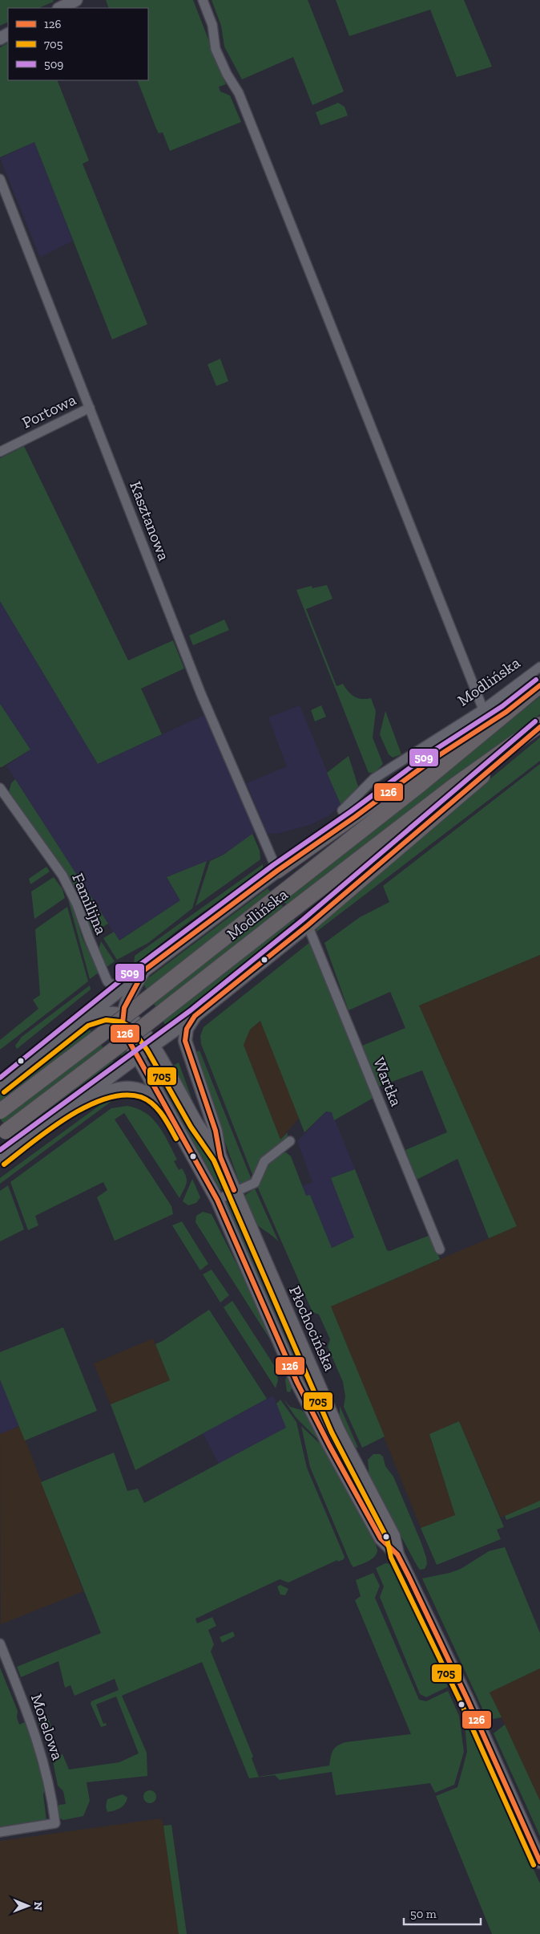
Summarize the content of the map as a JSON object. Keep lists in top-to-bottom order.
{
  "streets": {
    "main road": ["Modlińska", "Płochocińska"],
    "street": [
      "Portowa",
      "Kasztanowa",
      "Familijna",
      "Wartka",
      "Morelowa"
    ]
  },
  "crossings": [
    ["Portowa", "Kasztanowa"],
    ["Kasztanowa", "Modlińska"],
    ["Modlińska", "Familijna"],
    ["Modlińska", "Płochocińska"]
  ],
  "lines": ["transit line 509", "transit line 126", "transit line 705"],
  "legend": ["126", "705", "509"],
  "scale_bar": "50 m",
  "north": "right"
}
